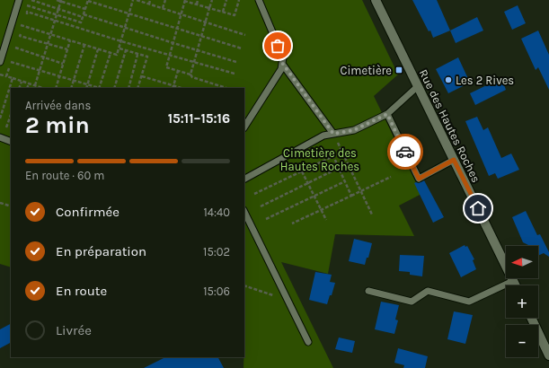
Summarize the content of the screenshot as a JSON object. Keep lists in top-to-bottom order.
{
  "streets": {
    "street": ["Rue des Hautes Roches"]
  },
  "parks": ["Cimetière des Hautes Roches"],
  "places": {
    "transit": ["Cimetière"],
    "other": ["Les 2 Rives"]
  },
  "north": "left",
  "page": {
    "heading": ["2 min", "Arrivée dans", "15:11–15:16"],
    "bar": "En route · 60 m",
    "list": [
      ["Confirmée", "14:40"],
      ["En préparation", "15:02"],
      ["En route", "15:06"],
      "Livrée"
    ],
    "map_buttons": ["+", "−"]
  }
}
